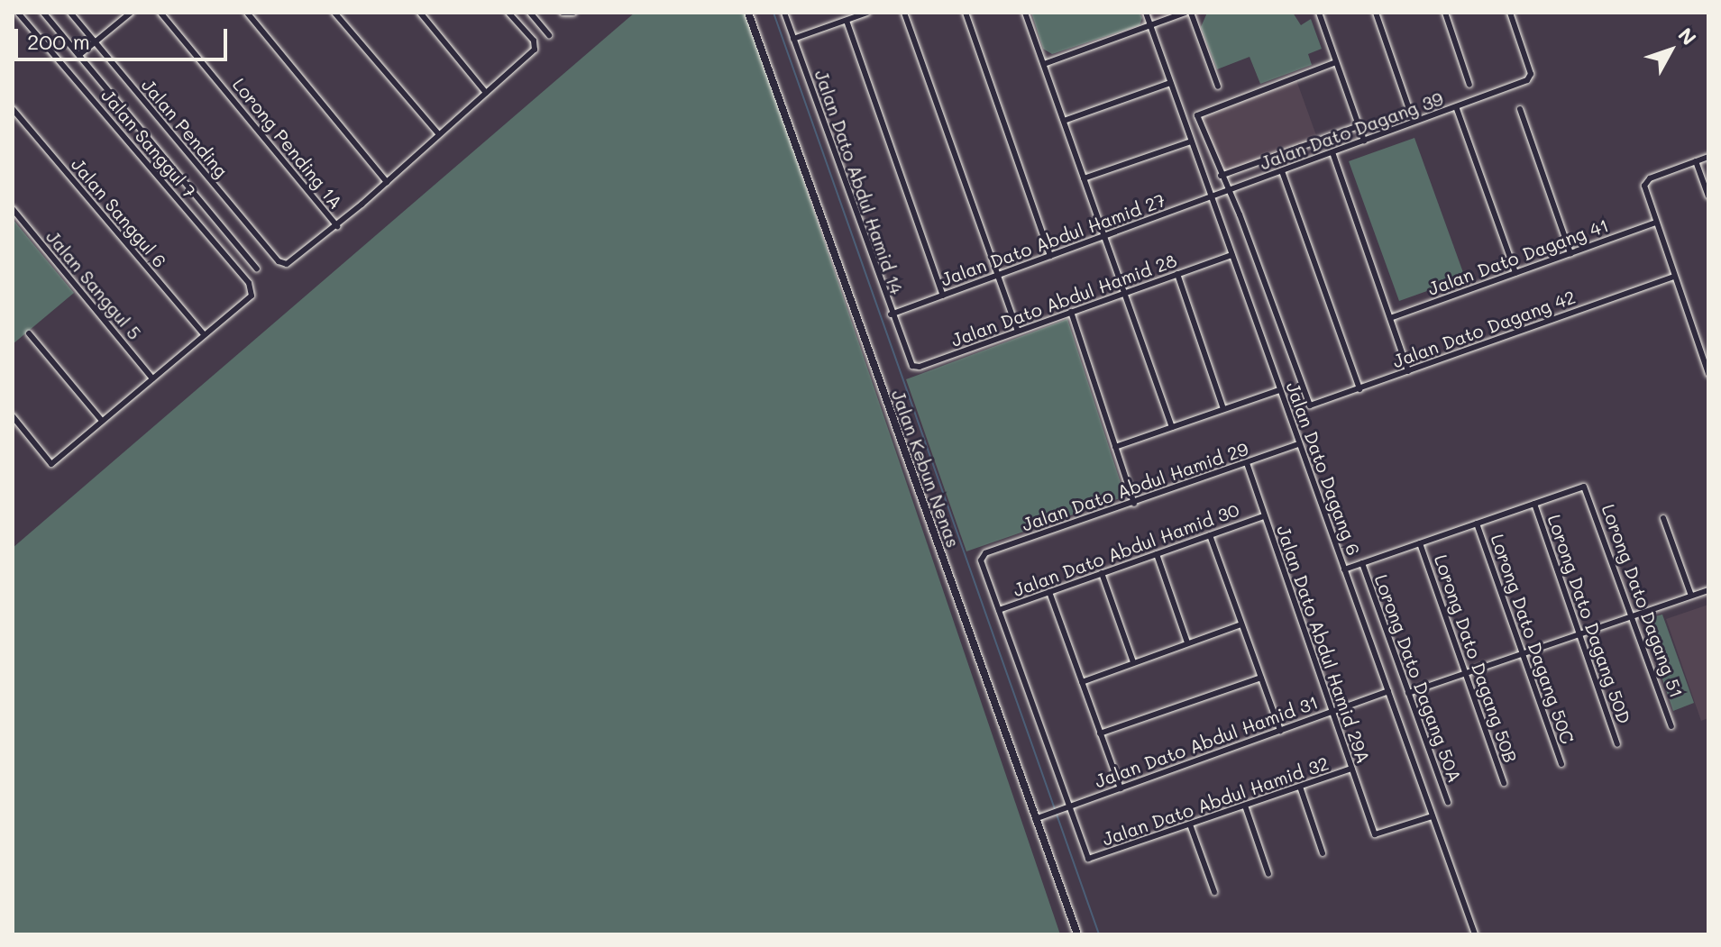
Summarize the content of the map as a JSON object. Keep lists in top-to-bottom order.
{
  "streets": {
    "street": [
      "Jalan Pending",
      "Jalan Dato Dagang 39",
      "Jalan Sanggul 7",
      "Lorong Pending 1A",
      "Jalan Dato Abdul Hamid 14",
      "Jalan Sanggul 6",
      "Jalan Dato Abdul Hamid 27",
      "Jalan Dato Dagang 41",
      "Jalan Sanggul 5",
      "Jalan Dato Abdul Hamid 28",
      "Jalan Dato Dagang 42",
      "Jalan Kebun Nenas",
      "Jalan Dato Dagang 6",
      "Jalan Dato Abdul Hamid 29",
      "Jalan Dato Abdul Hamid 30",
      "Lorong Dato Dagang 51",
      "Lorong Dato Dagang 50D",
      "Lorong Dato Dagang 50C",
      "Jalan Dato Abdul Hamid 29A",
      "Lorong Dato Dagang 50B",
      "Lorong Dato Dagang 50A",
      "Jalan Dato Abdul Hamid 31",
      "Jalan Dato Abdul Hamid 32"
    ]
  },
  "crossings": [
    ["Jalan Pending", "Lorong Pending 1A"],
    ["Jalan Dato Dagang 39", "Jalan Dato Abdul Hamid 27"],
    ["Jalan Dato Dagang 39", "Jalan Dato Dagang 42"],
    ["Jalan Sanggul 7", "Jalan Sanggul 6"],
    ["Jalan Dato Abdul Hamid 14", "Jalan Dato Abdul Hamid 27"],
    ["Jalan Dato Abdul Hamid 14", "Jalan Dato Abdul Hamid 28"],
    ["Jalan Dato Abdul Hamid 27", "Jalan Dato Dagang 42"],
    ["Jalan Dato Abdul Hamid 27", "Jalan Dato Dagang 6"],
    ["Jalan Dato Abdul Hamid 28", "Jalan Dato Dagang 6"],
    ["Jalan Kebun Nenas", "Jalan Dato Abdul Hamid 31"],
    ["Jalan Dato Dagang 6", "Jalan Dato Abdul Hamid 29"],
    ["Jalan Dato Dagang 6", "Jalan Dato Abdul Hamid 29A"],
    ["Jalan Dato Dagang 6", "Jalan Dato Abdul Hamid 31"],
    ["Jalan Dato Abdul Hamid 29", "Jalan Dato Abdul Hamid 30"],
    ["Jalan Dato Abdul Hamid 29", "Jalan Dato Abdul Hamid 29A"],
    ["Jalan Dato Abdul Hamid 30", "Jalan Dato Abdul Hamid 29A"],
    ["Lorong Dato Dagang 51", "Lorong Dato Dagang 50D"],
    ["Jalan Dato Abdul Hamid 29A", "Jalan Dato Abdul Hamid 31"],
    ["Jalan Dato Abdul Hamid 29A", "Jalan Dato Abdul Hamid 32"],
    ["Jalan Dato Abdul Hamid 31", "Jalan Dato Abdul Hamid 32"]
  ],
  "scale_bar": "200 m",
  "north": "top right"
}
